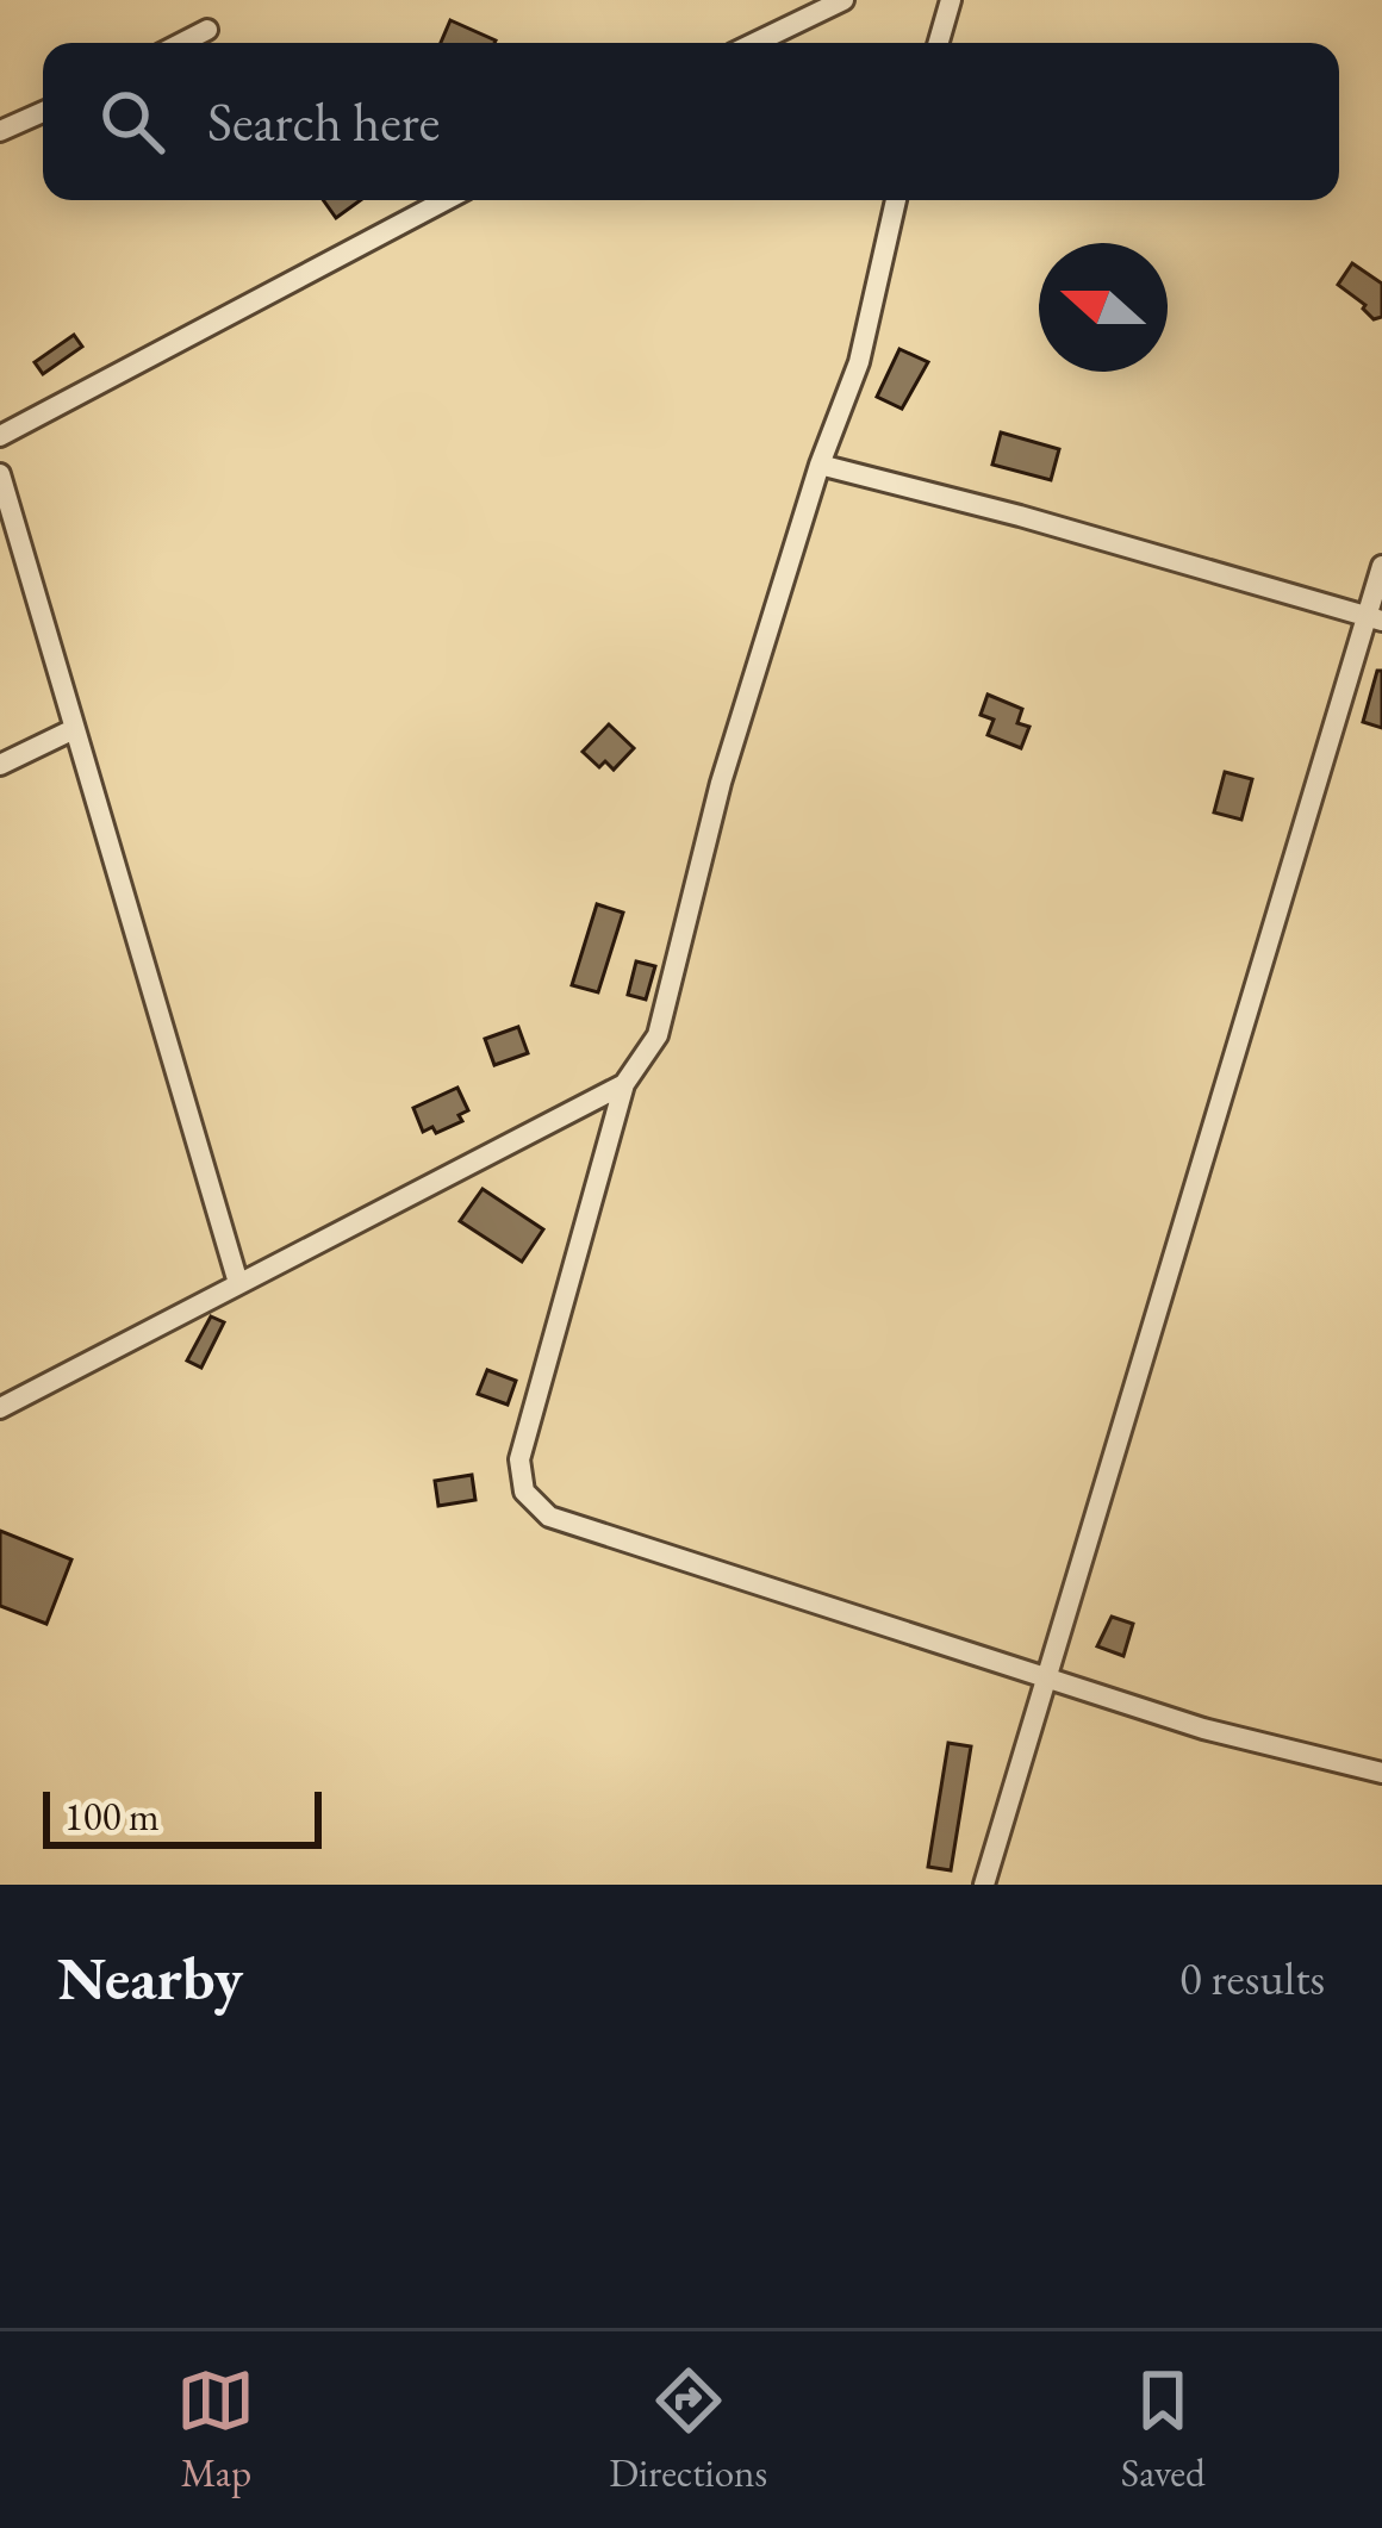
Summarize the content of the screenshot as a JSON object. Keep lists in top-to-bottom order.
{
  "scale_bar": "100 m",
  "north": "left",
  "page": {
    "search": "Search here",
    "scale": "100 m",
    "heading": ["Nearby", "0 results"],
    "nav": ["Map", "Directions", "Saved"]
  }
}
